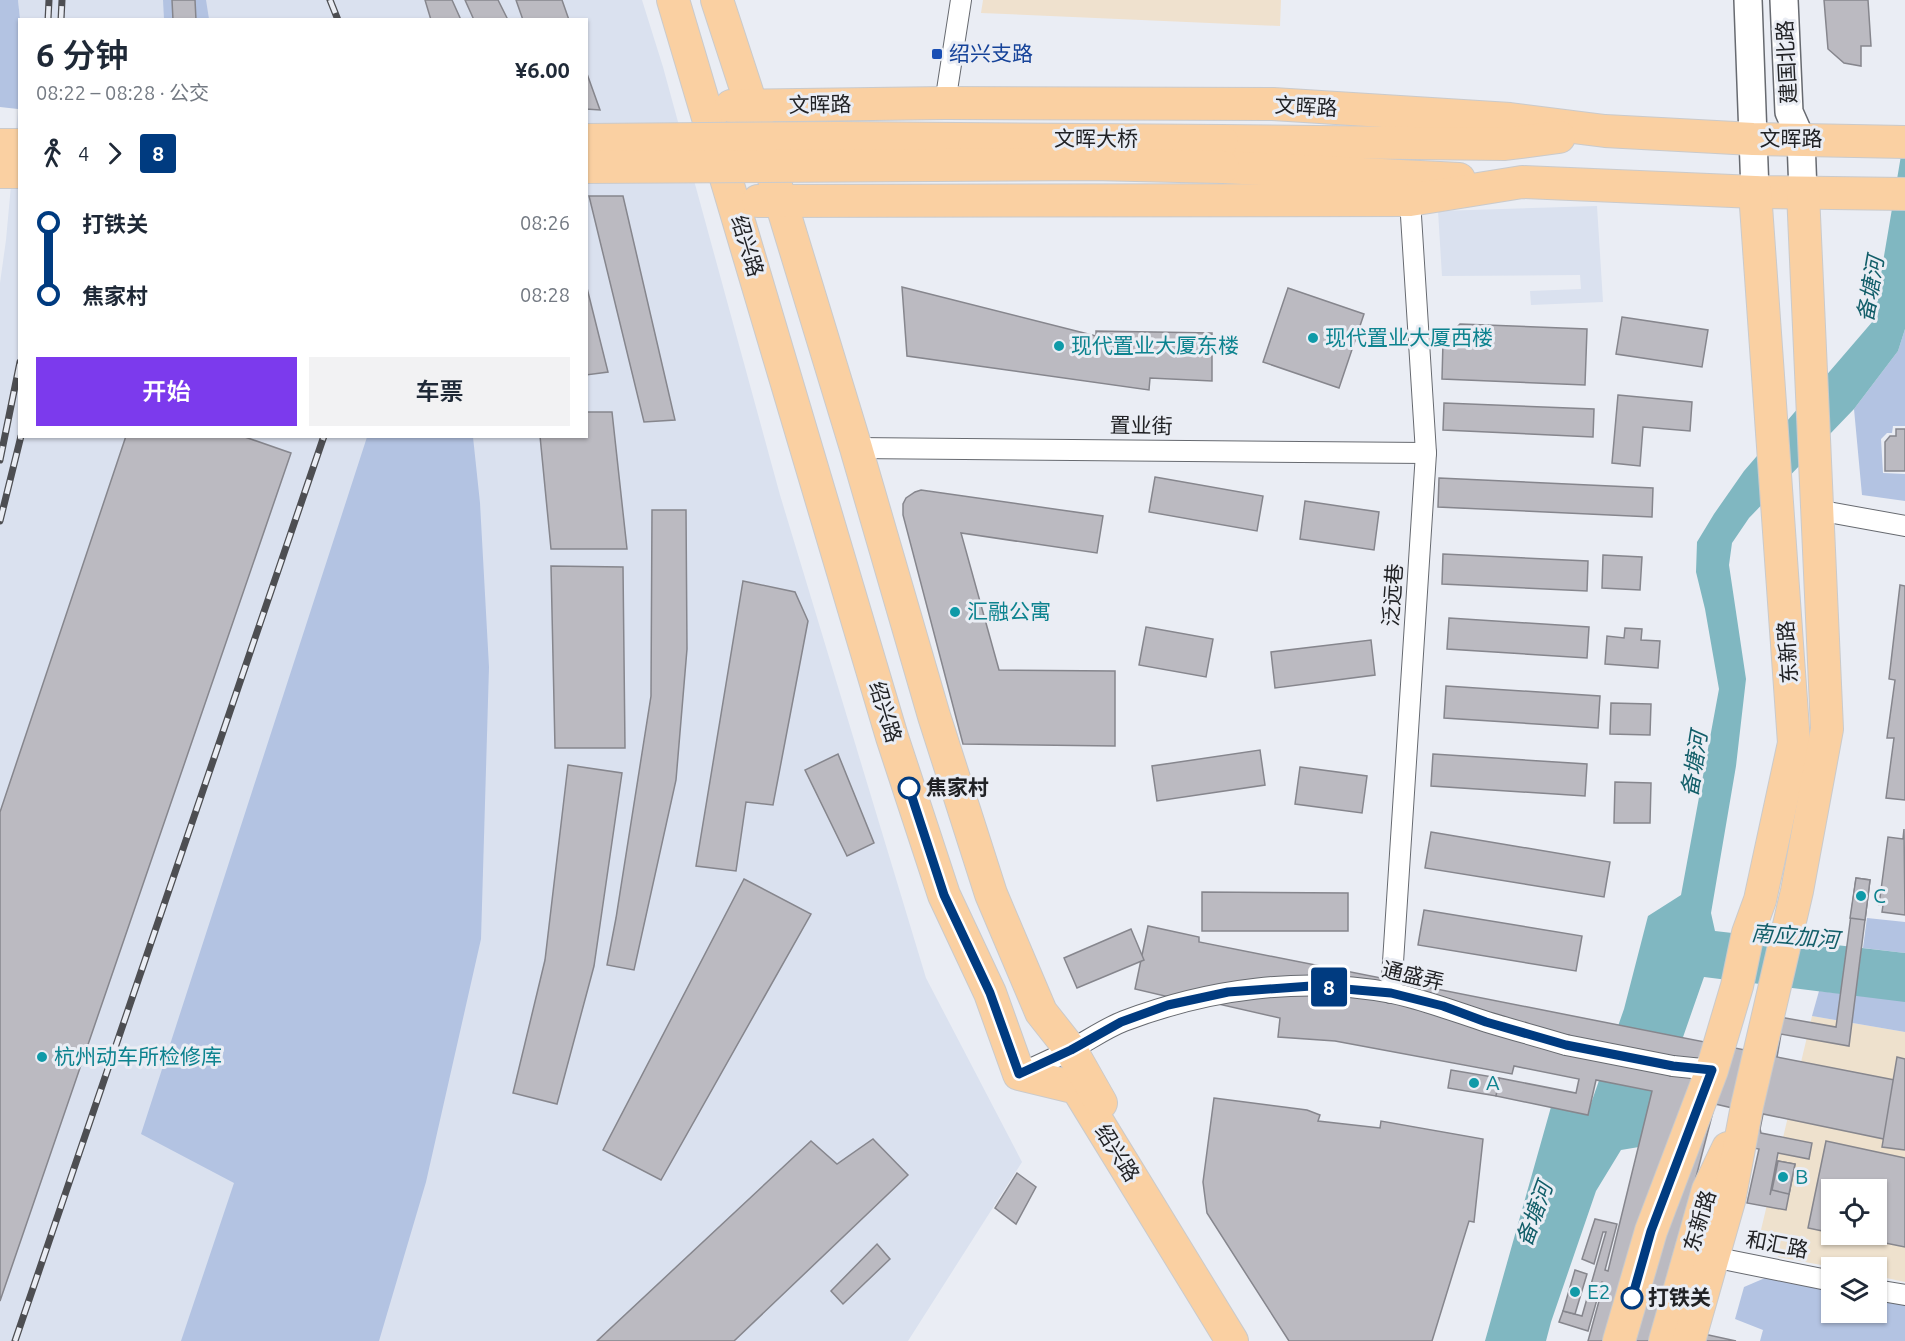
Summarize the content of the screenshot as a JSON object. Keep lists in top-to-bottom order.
{
  "streets": {
    "main road": [
      "建国北路",
      "文晖路",
      "文晖大桥",
      "绍兴路",
      "东新路"
    ],
    "street": [
      "置业街",
      "泛远巷",
      "通盛弄",
      "和汇路"
    ]
  },
  "crossings": [
    ["建国北路", "文晖路"],
    ["建国北路", "东新路"],
    ["文晖路", "文晖大桥"],
    ["文晖路", "绍兴路"],
    ["绍兴路", "置业街"],
    ["绍兴路", "通盛弄"],
    ["置业街", "泛远巷"],
    ["泛远巷", "通盛弄"],
    ["东新路", "通盛弄"],
    ["东新路", "和汇路"]
  ],
  "water": ["备塘河", "南应加河"],
  "places": {
    "transit": ["绍兴支路"],
    "other": [
      "现代置业大厦西楼",
      "现代置业大厦东楼",
      "汇融公寓",
      "焦家村",
      "C",
      "杭州动车所检修库",
      "A",
      "B",
      "E2",
      "打铁关"
    ]
  },
  "lines": ["bus line 8"],
  "page": {
    "on_map": "8",
    "heading": ["6 分钟", "08:22 – 08:28 · 公交", "¥6.00"],
    "legs": ["4", "8"],
    "list": [
      {
        "name": "打铁关",
        "value": "08:26"
      },
      {
        "name": "焦家村",
        "value": "08:28"
      }
    ],
    "buttons": ["开始", "车票"]
  }
}
